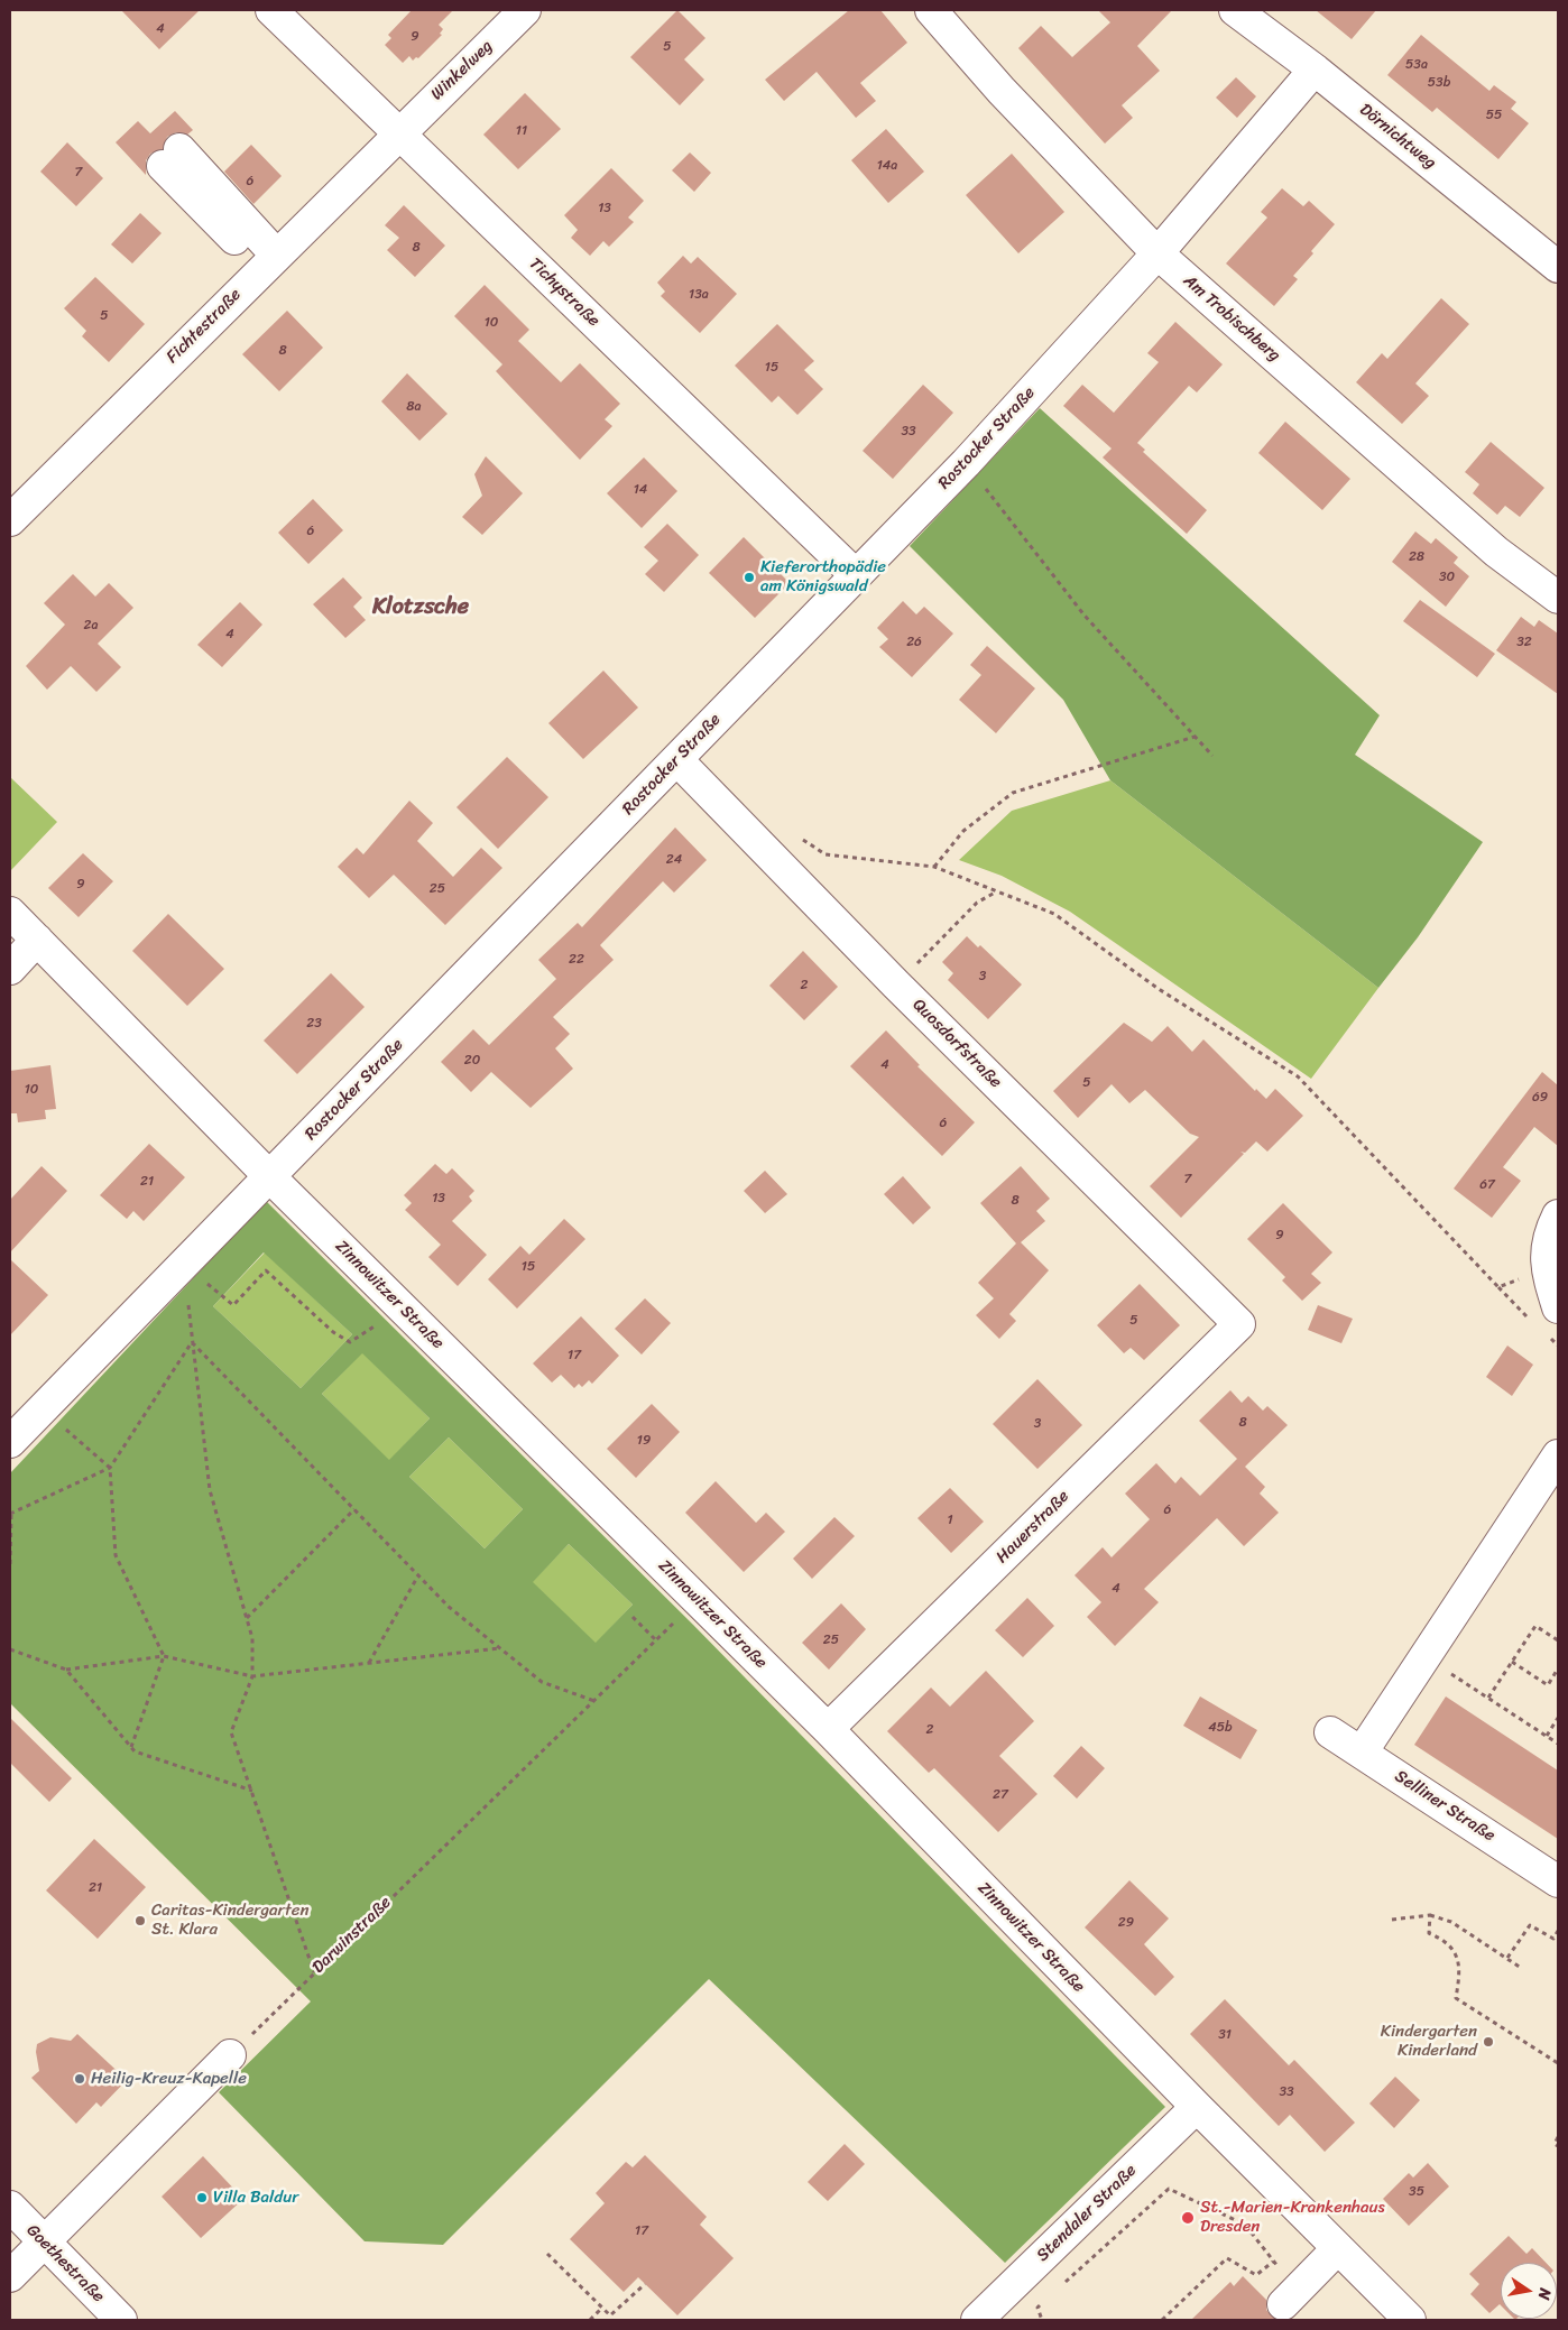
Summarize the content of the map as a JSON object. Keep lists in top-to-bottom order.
{
  "streets": {
    "street": [
      "Winkelweg",
      "Dörnichtweg",
      "Tichystraße",
      "Am Trobischberg",
      "Fichtestraße",
      "Rostocker Straße",
      "Quosdorfstraße",
      "Zinnowitzer Straße",
      "Hauerstraße",
      "Selliner Straße",
      "Stendaler Straße",
      "Goethestraße"
    ],
    "path": ["Darwinstraße"]
  },
  "crossings": [
    ["Winkelweg", "Tichystraße"],
    ["Winkelweg", "Fichtestraße"],
    ["Dörnichtweg", "Rostocker Straße"],
    ["Tichystraße", "Fichtestraße"],
    ["Tichystraße", "Rostocker Straße"],
    ["Am Trobischberg", "Rostocker Straße"],
    ["Rostocker Straße", "Quosdorfstraße"],
    ["Rostocker Straße", "Zinnowitzer Straße"],
    ["Quosdorfstraße", "Hauerstraße"],
    ["Zinnowitzer Straße", "Hauerstraße"],
    ["Zinnowitzer Straße", "Darwinstraße"],
    ["Zinnowitzer Straße", "Stendaler Straße"]
  ],
  "districts": ["Klotzsche"],
  "places": [
    "Kieferorthopädie am Königswald",
    "Caritas-Kindergarten St. Klara",
    "Kindergarten Kinderland",
    "Heilig-Kreuz-Kapelle",
    "Villa Baldur",
    "St.-Marien-Krankenhaus Dresden"
  ],
  "house_numbers": [
    "4",
    "9",
    "5",
    "53a",
    "53b",
    "55",
    "11",
    "14a",
    "7",
    "6",
    "13",
    "8",
    "13a",
    "5",
    "10",
    "8",
    "15",
    "8a",
    "33",
    "14",
    "6",
    "28",
    "30",
    "2a",
    "4",
    "26",
    "32",
    "24",
    "9",
    "25",
    "22",
    "3",
    "2",
    "23",
    "20",
    "4",
    "5",
    "10",
    "69",
    "6",
    "7",
    "21",
    "67",
    "13",
    "8",
    "9",
    "15",
    "5",
    "17",
    "8",
    "3",
    "19",
    "6",
    "1",
    "4",
    "25",
    "45b",
    "2",
    "27",
    "21",
    "29",
    "31",
    "33",
    "35",
    "17"
  ],
  "north": "right"
}
